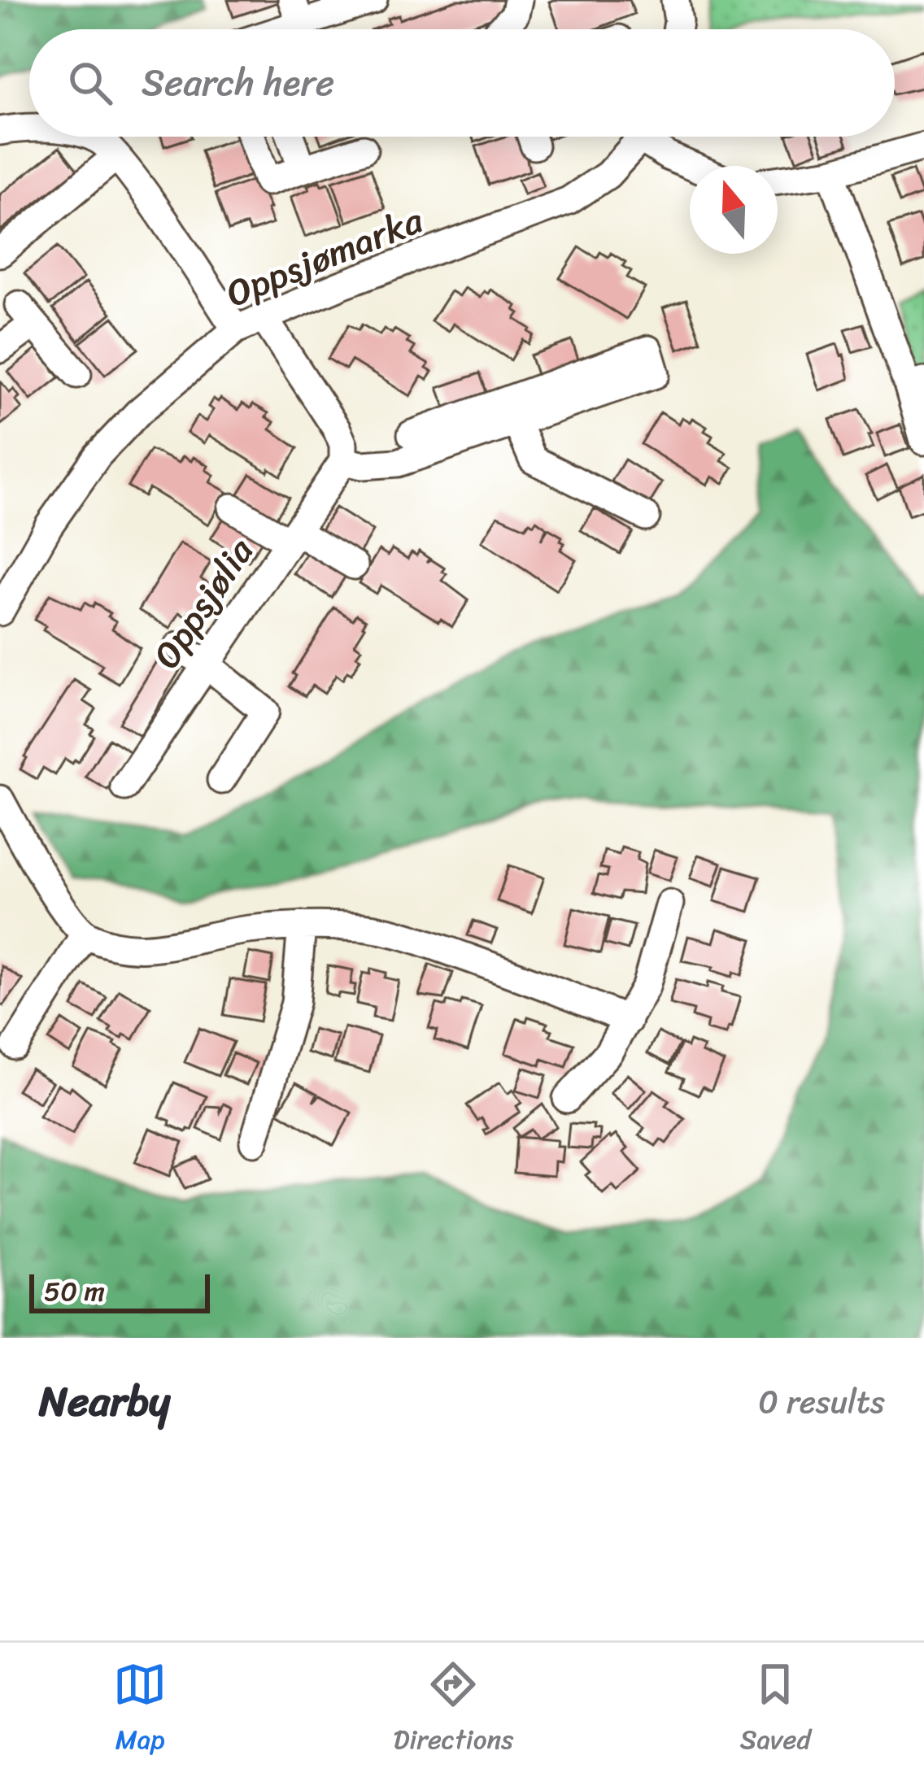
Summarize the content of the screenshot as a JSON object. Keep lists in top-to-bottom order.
{
  "streets": {
    "street": ["Oppsjømarka", "Oppsjølia"]
  },
  "scale_bar": "50 m",
  "north": "top",
  "page": {
    "search": "Search here",
    "scale": "50 m",
    "heading": ["Nearby", "0 results"],
    "nav": ["Map", "Directions", "Saved"]
  }
}
